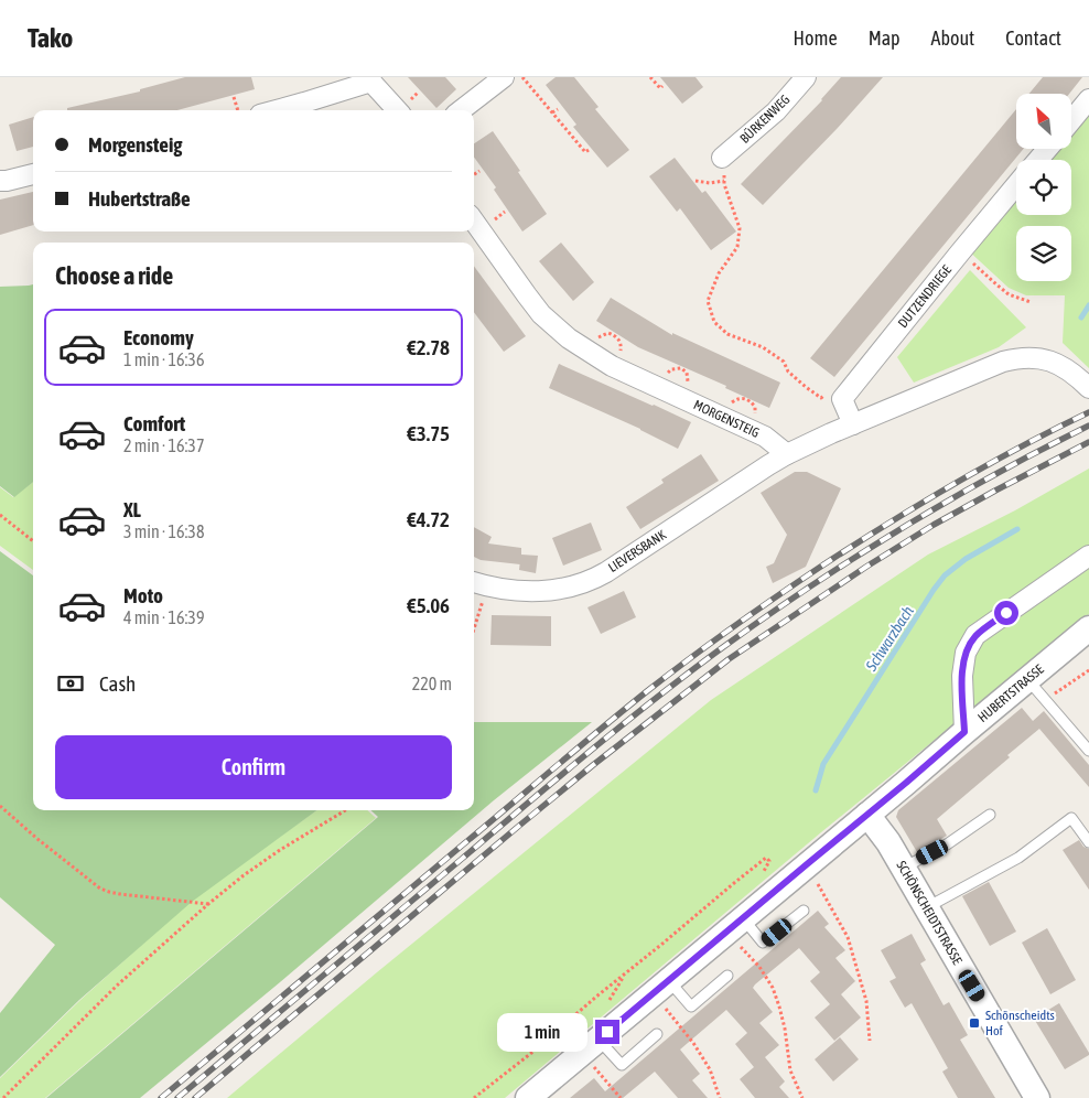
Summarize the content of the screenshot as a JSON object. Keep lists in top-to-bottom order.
{
  "streets": {
    "street": [
      "BÜRKENWEG",
      "DUTZENDRIEGE",
      "MORGENSTEIG",
      "LIEVERSBANK",
      "HUBERTSTRASSE",
      "SCHÖNSCHEIDTSTRASSE"
    ]
  },
  "crossings": [
    ["MORGENSTEIG", "LIEVERSBANK"],
    ["HUBERTSTRASSE", "SCHÖNSCHEIDTSTRASSE"]
  ],
  "water": ["Schwarzbach"],
  "places": {
    "transit": ["Schönscheidts Hof"]
  },
  "north": "top left",
  "page": {
    "header": "Tako",
    "nav": [
      "Home",
      "Map",
      "About",
      "Contact"
    ],
    "banner": ["Morgensteig", "Hubertstraße"],
    "heading": "Choose a ride",
    "list": [
      {
        "name": "Economy",
        "note": "1 min · 16:36",
        "value": "€2.78"
      },
      {
        "name": "Comfort",
        "note": "2 min · 16:37",
        "value": "€3.75"
      },
      {
        "name": "XL",
        "note": "3 min · 16:38",
        "value": "€4.72"
      },
      {
        "name": "Moto",
        "note": "4 min · 16:39",
        "value": "€5.06"
      }
    ],
    "pay": ["Cash", "220 m"],
    "buttons": "Confirm",
    "bubble": "1 min"
  }
}
